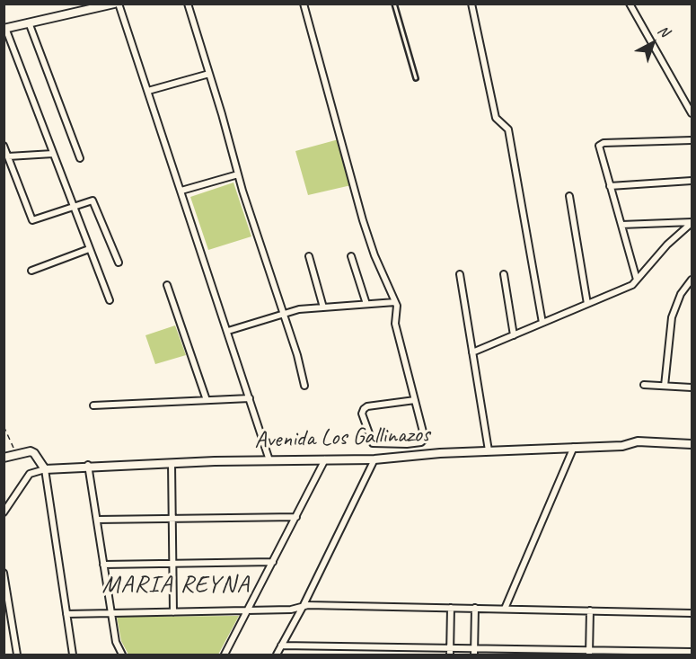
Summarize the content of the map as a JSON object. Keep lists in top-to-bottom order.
{
  "streets": {
    "street": ["Avenida Los Gallinazos"]
  },
  "districts": ["MARIA REYNA"],
  "north": "top right"
}
